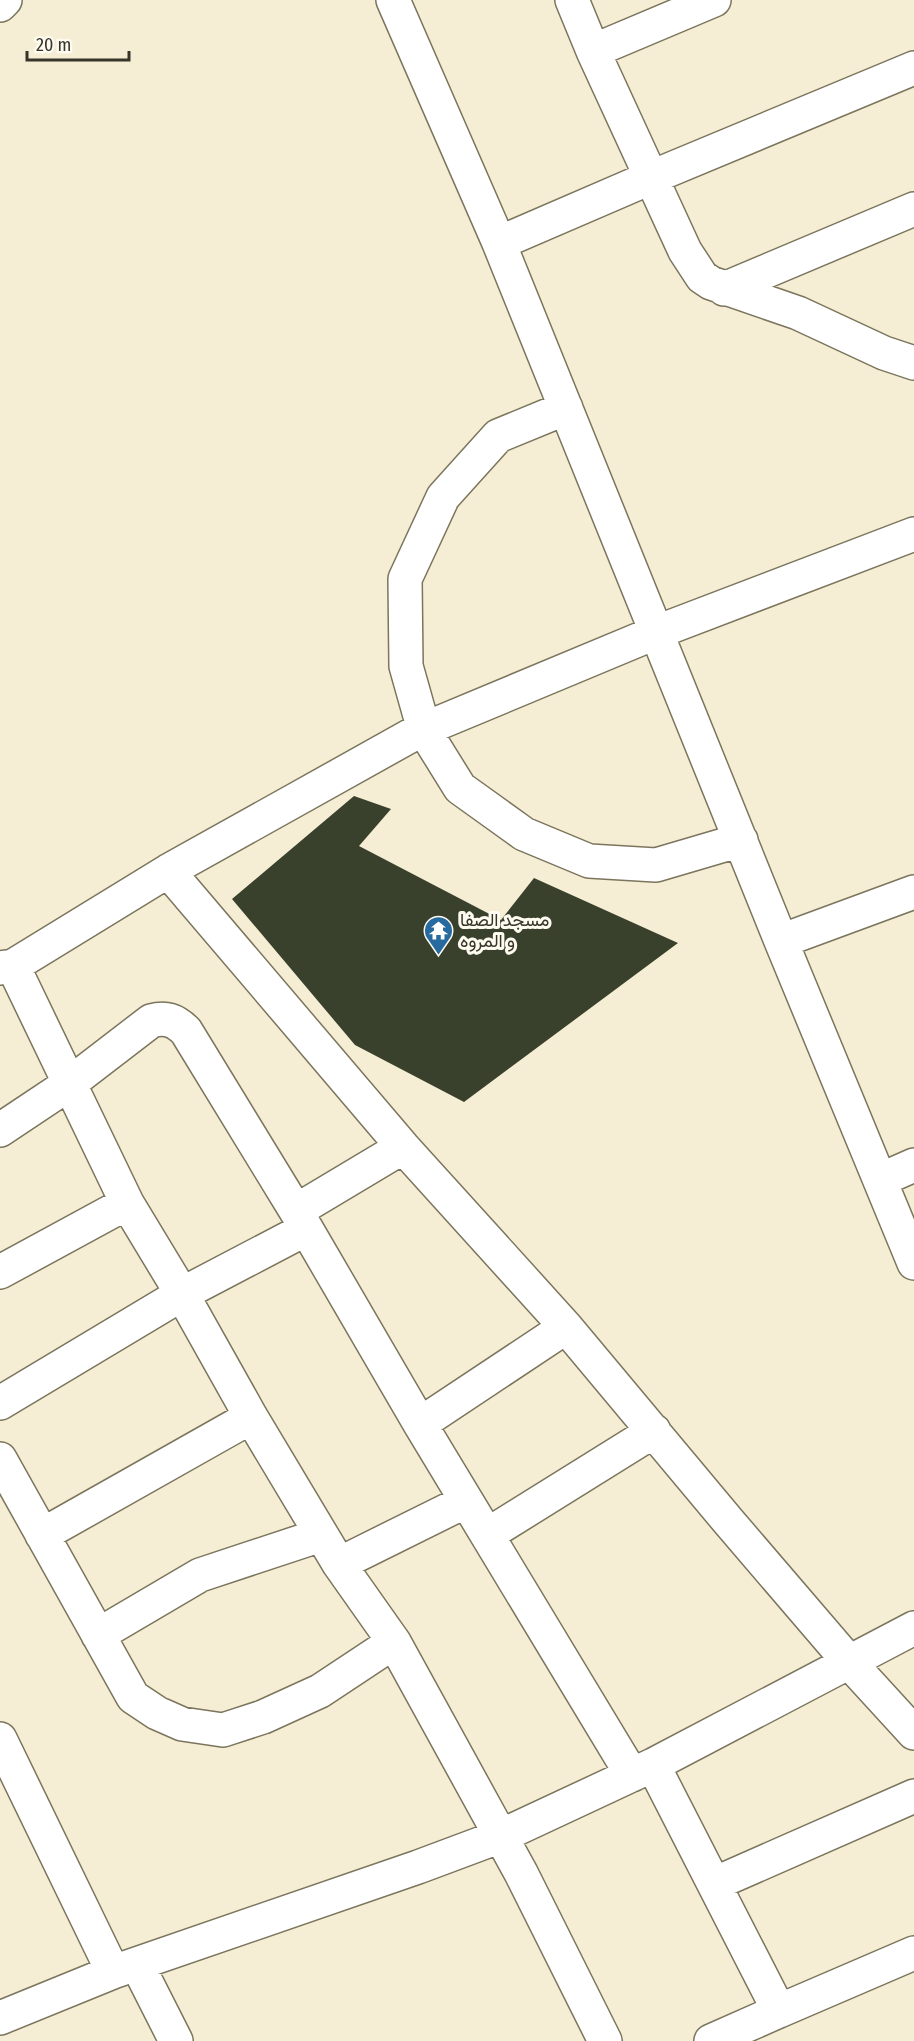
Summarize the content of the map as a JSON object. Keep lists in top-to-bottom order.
{
  "places": {
    "temple": ["مسجد الصفا و المروه"]
  },
  "scale_bar": "20 m"
}
